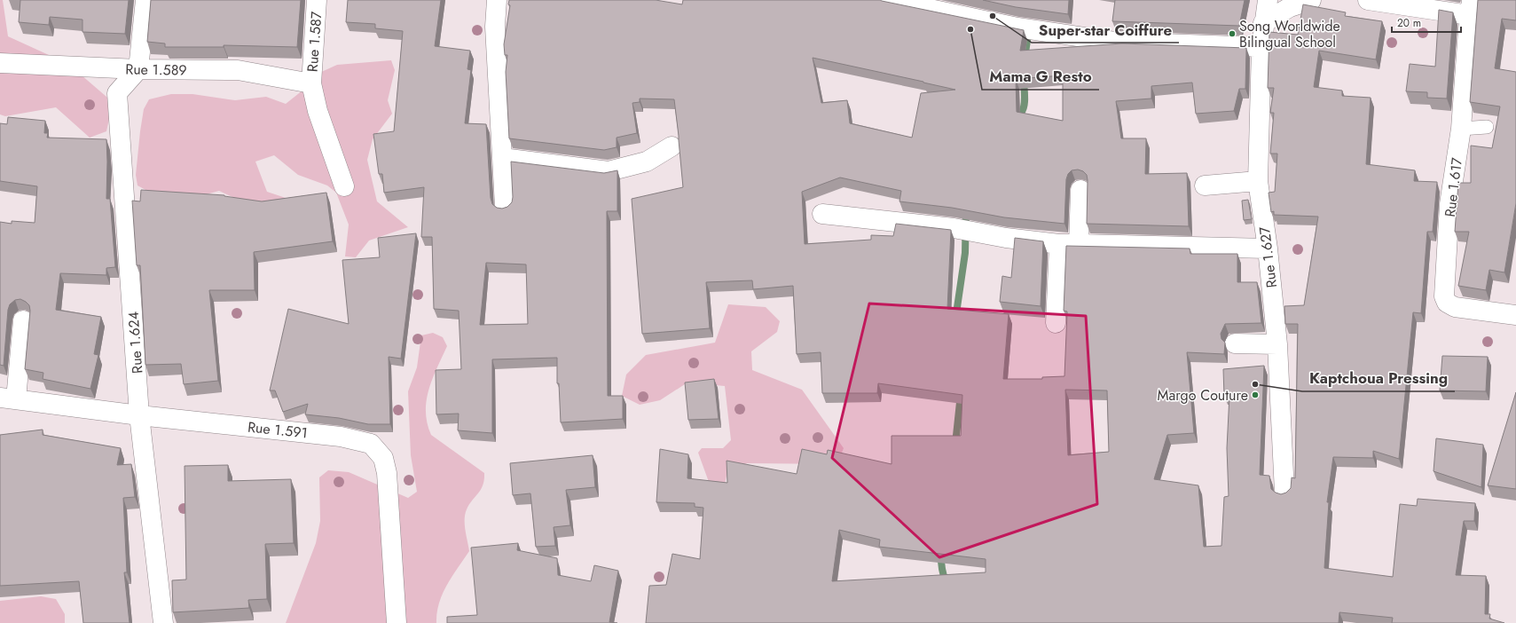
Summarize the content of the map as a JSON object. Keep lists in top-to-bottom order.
{
  "streets": {
    "street": [
      "Rue 1.587",
      "Rue 1.589",
      "Rue 1.617",
      "Rue 1.627",
      "Rue 1.624",
      "Rue 1.591"
    ]
  },
  "crossings": [
    ["Rue 1.587", "Rue 1.589"],
    ["Rue 1.589", "Rue 1.624"],
    ["Rue 1.624", "Rue 1.591"]
  ],
  "places": [
    "Super-star Coiffure",
    "Mama G Resto",
    "Song Worldwide Bilingual School",
    "Kaptchoua Pressing",
    "Margo Couture"
  ],
  "scale_bar": "20 m"
}
